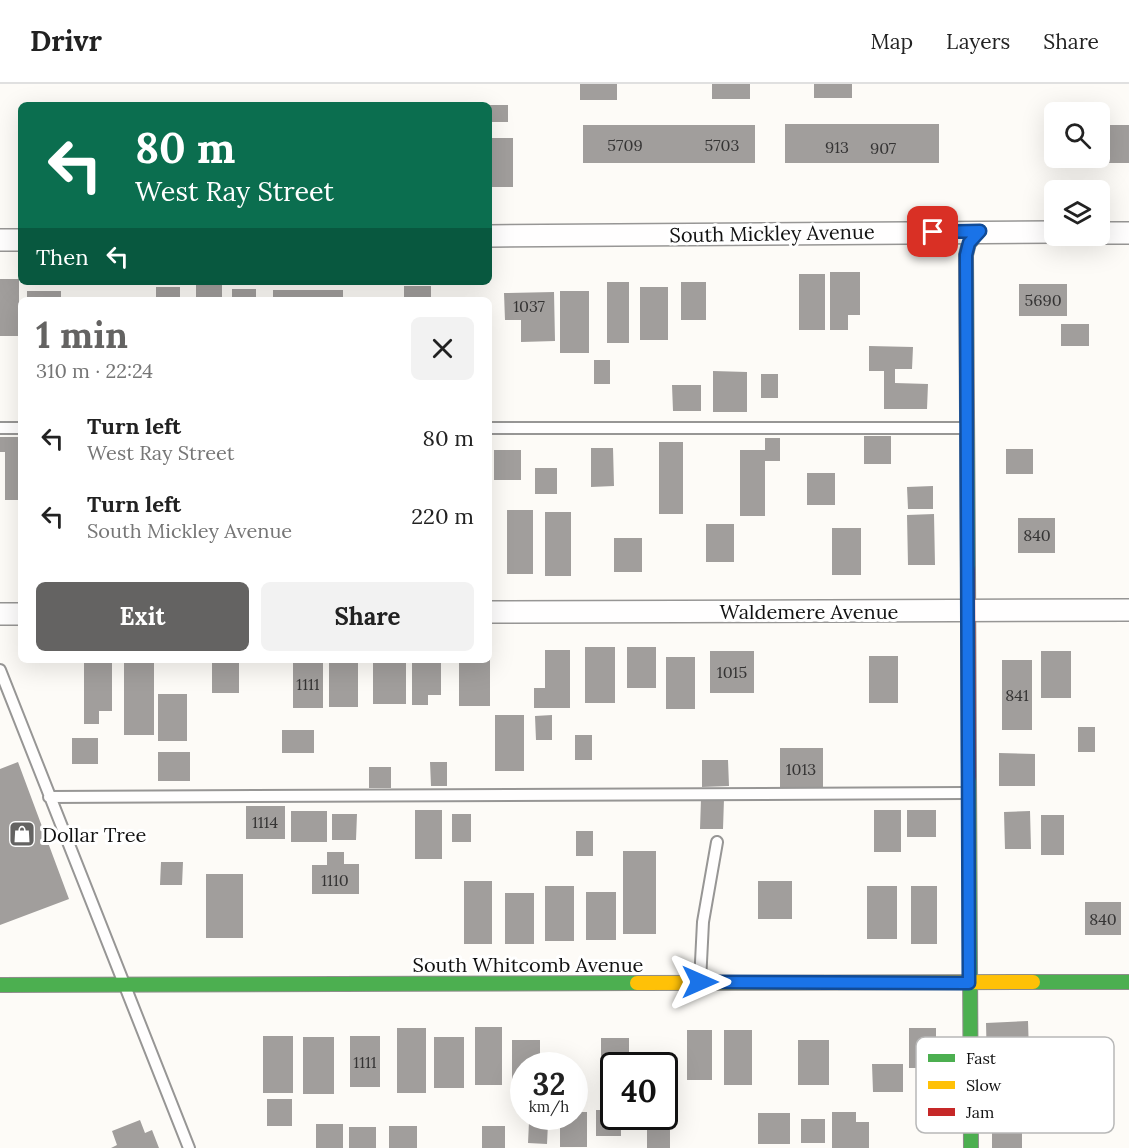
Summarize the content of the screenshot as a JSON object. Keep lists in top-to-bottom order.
{
  "streets": {
    "street": ["South Mickley Avenue", "Waldemere Avenue", "South Whitcomb Avenue"]
  },
  "places": {
    "shop": ["Dollar Tree"]
  },
  "house_numbers": [
    "5709",
    "5703",
    "913",
    "907",
    "5690",
    "1037",
    "840",
    "1015",
    "1111",
    "841",
    "1013",
    "1114",
    "1110",
    "840",
    "1111"
  ],
  "legend": ["Fast", "Slow", "Jam"],
  "page": {
    "header": "Drivr",
    "nav": ["Map", "Layers", "Share"],
    "turn": ["80 m", "West Ray Street"],
    "then": "Then",
    "heading": ["1 min", "310 m · 22:24"],
    "list": [
      {
        "name": "Turn left",
        "note": "West Ray Street",
        "value": "80 m"
      },
      {
        "name": "Turn left",
        "note": "South Mickley Avenue",
        "value": "220 m"
      }
    ],
    "buttons": ["Exit", "Share"],
    "speed": "32 km/h",
    "limit": "40"
  }
}
